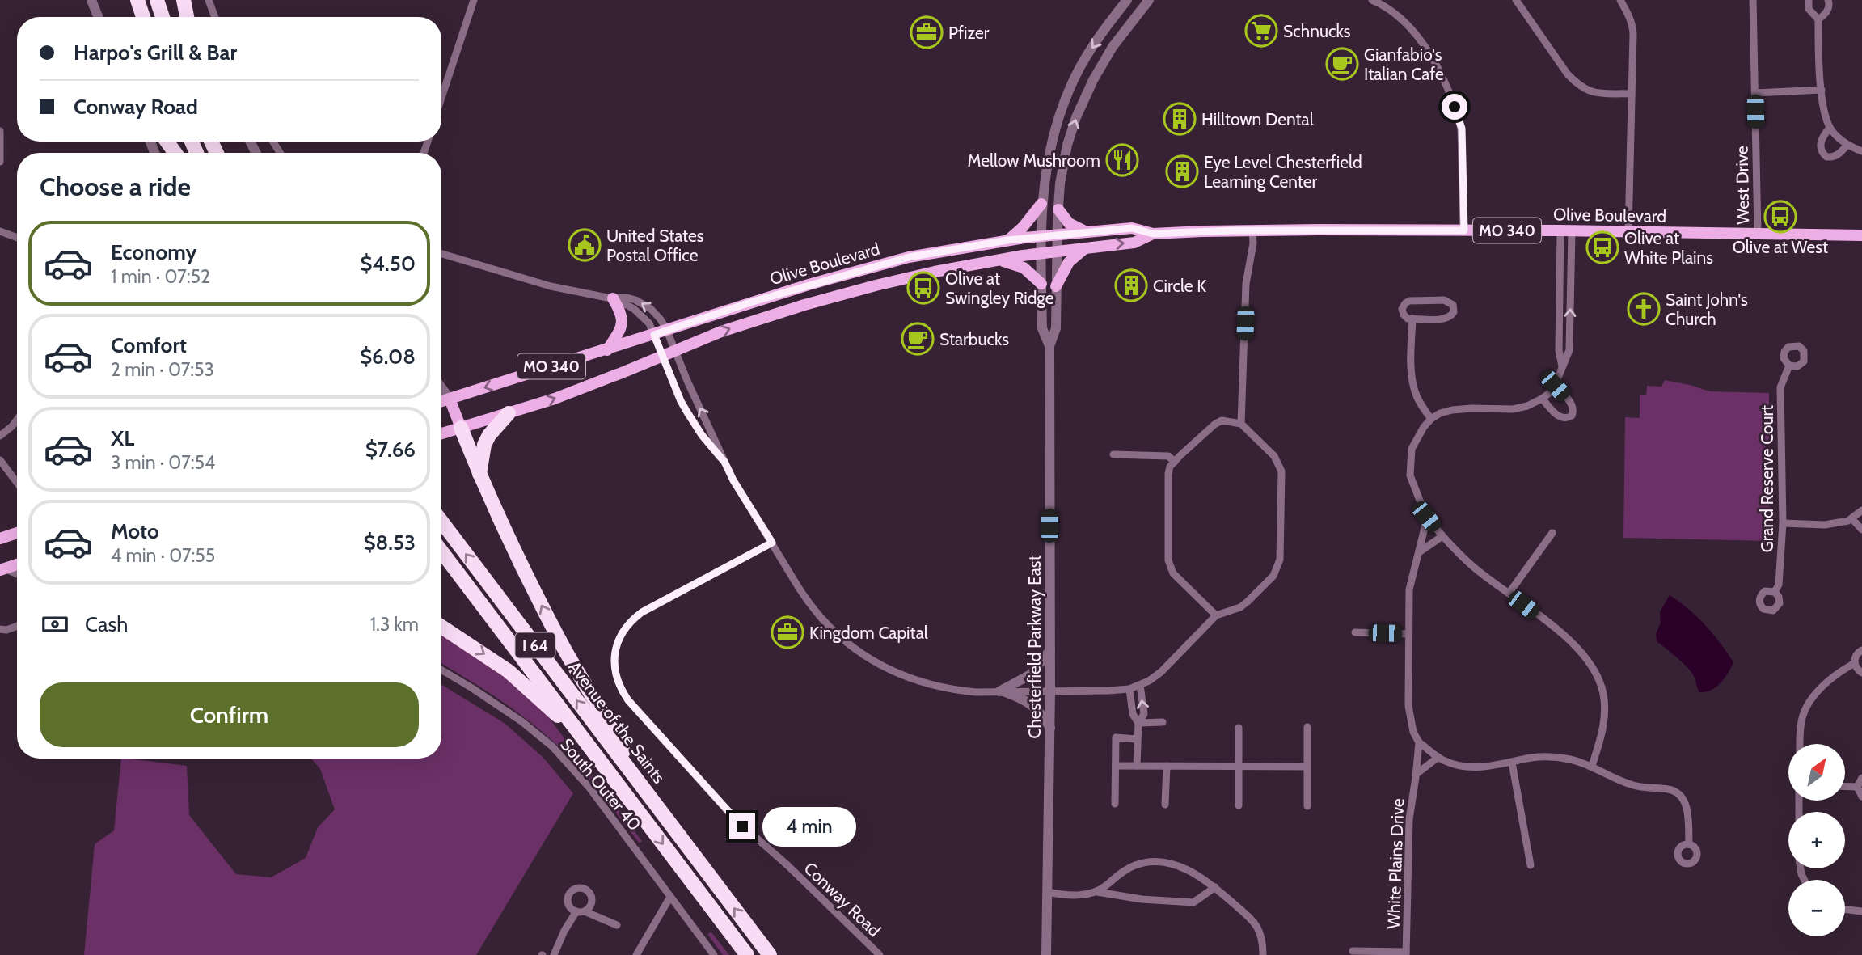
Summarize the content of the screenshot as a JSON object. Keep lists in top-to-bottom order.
{
  "streets": {
    "highway": ["I 64", "Avenue of the Saints"],
    "main road": ["Olive Boulevard", "MO 340"],
    "street": [
      "West Drive",
      "Grand Reserve Court",
      "Chesterfield Parkway East",
      "South Outer 40",
      "White Plains Drive",
      "Conway Road"
    ]
  },
  "crossings": [
    ["West Drive", "Olive Boulevard"],
    ["Olive Boulevard", "MO 340"],
    ["Olive Boulevard", "Chesterfield Parkway East"]
  ],
  "places": {
    "supermarket": ["Schnucks"],
    "office": ["Pfizer", "Kingdom Capital"],
    "cafe": ["Gianfabio's Italian Cafe", "Starbucks"],
    "building": ["Hilltown Dental", "Eye Level Chesterfield Learning Center", "Circle K"],
    "restaurant": ["Mellow Mushroom"],
    "bus stop": ["Olive at West", "Olive at White Plains", "Olive at Swingley Ridge"],
    "public building": ["United States Postal Office"],
    "church": ["Saint John's Church"]
  },
  "north": "top right",
  "page": {
    "banner": ["Harpo's Grill & Bar", "Conway Road"],
    "heading": "Choose a ride",
    "list": [
      {
        "name": "Economy",
        "note": "1 min · 07:52",
        "value": "$4.50"
      },
      {
        "name": "Comfort",
        "note": "2 min · 07:53",
        "value": "$6.08"
      },
      {
        "name": "XL",
        "note": "3 min · 07:54",
        "value": "$7.66"
      },
      {
        "name": "Moto",
        "note": "4 min · 07:55",
        "value": "$8.53"
      }
    ],
    "pay": ["Cash", "1.3 km"],
    "buttons": "Confirm",
    "map_buttons": ["+", "−"],
    "bubble": "4 min"
  }
}
